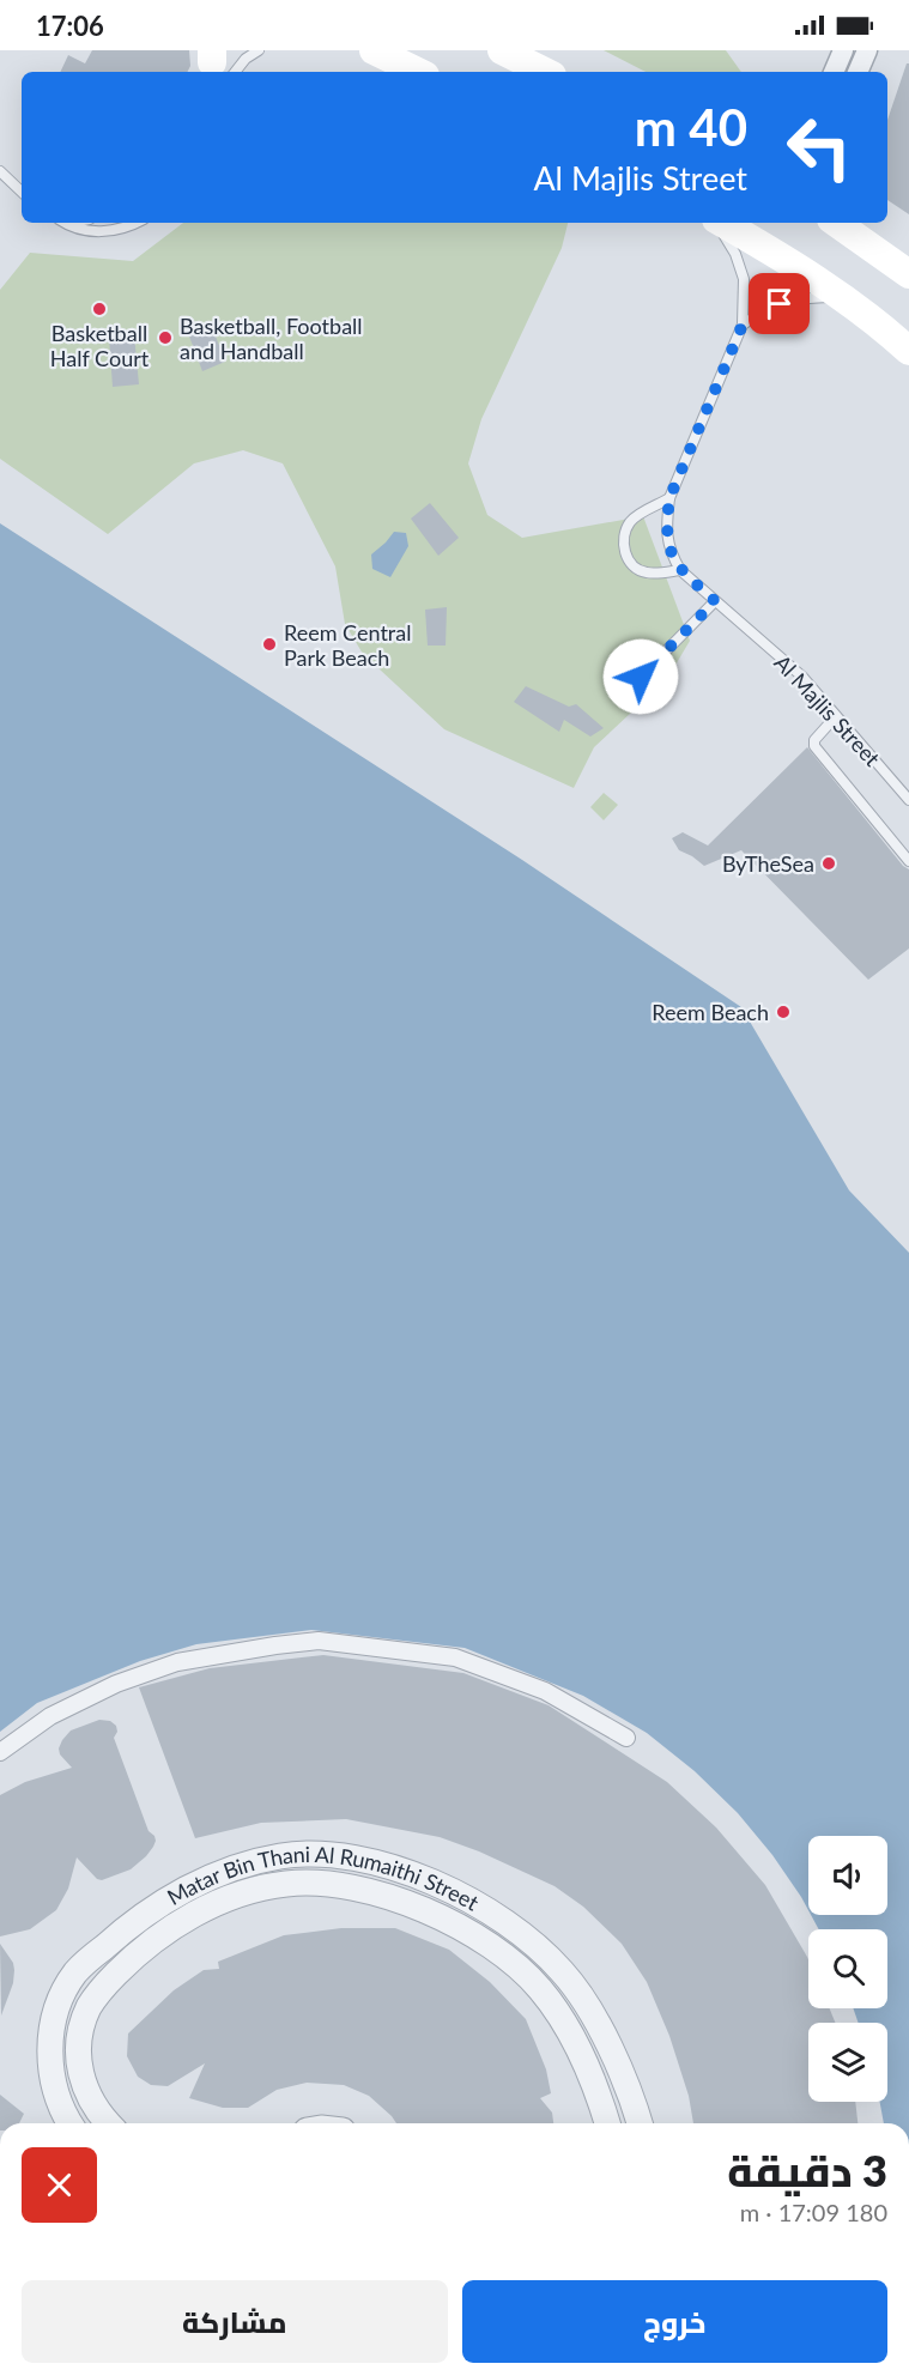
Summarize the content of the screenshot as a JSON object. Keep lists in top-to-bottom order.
{
  "streets": {
    "street": ["Matar Bin Thani Al Rumaithi Street"],
    "lane": ["Al Majlis Street"]
  },
  "places": [
    "Basketball Half Court",
    "Basketball, Football and Handball",
    "Reem Central Park Beach",
    "ByTheSea",
    "Reem Beach"
  ],
  "page": {
    "status": "17:06",
    "turn": ["40 m", "Al Majlis Street"],
    "heading": ["3 دقيقة", "180 m · 17:09"],
    "buttons": ["خروج", "مشاركة"]
  }
}
